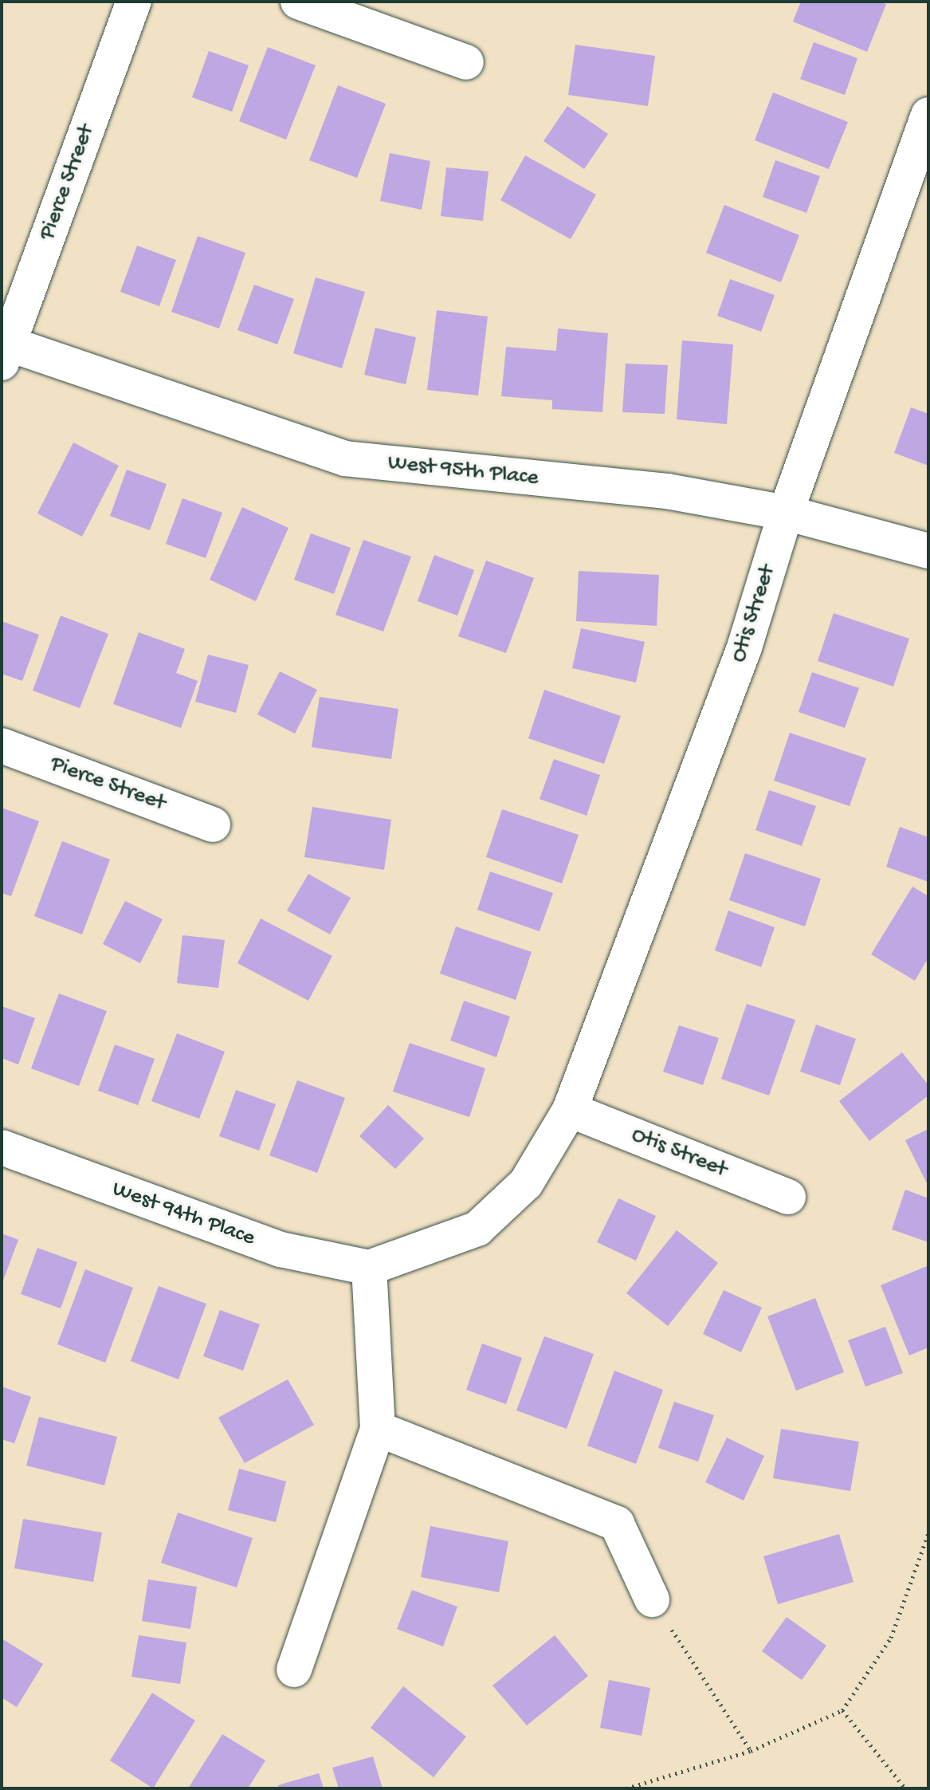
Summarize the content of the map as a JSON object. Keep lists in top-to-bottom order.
{
  "streets": {
    "street": [
      "Pierce Street",
      "West 95th Place",
      "Otis Street",
      "West 94th Place"
    ]
  },
  "crossings": [
    ["Pierce Street", "West 95th Place"],
    ["West 95th Place", "Otis Street"],
    ["Otis Street", "West 94th Place"]
  ]
}
